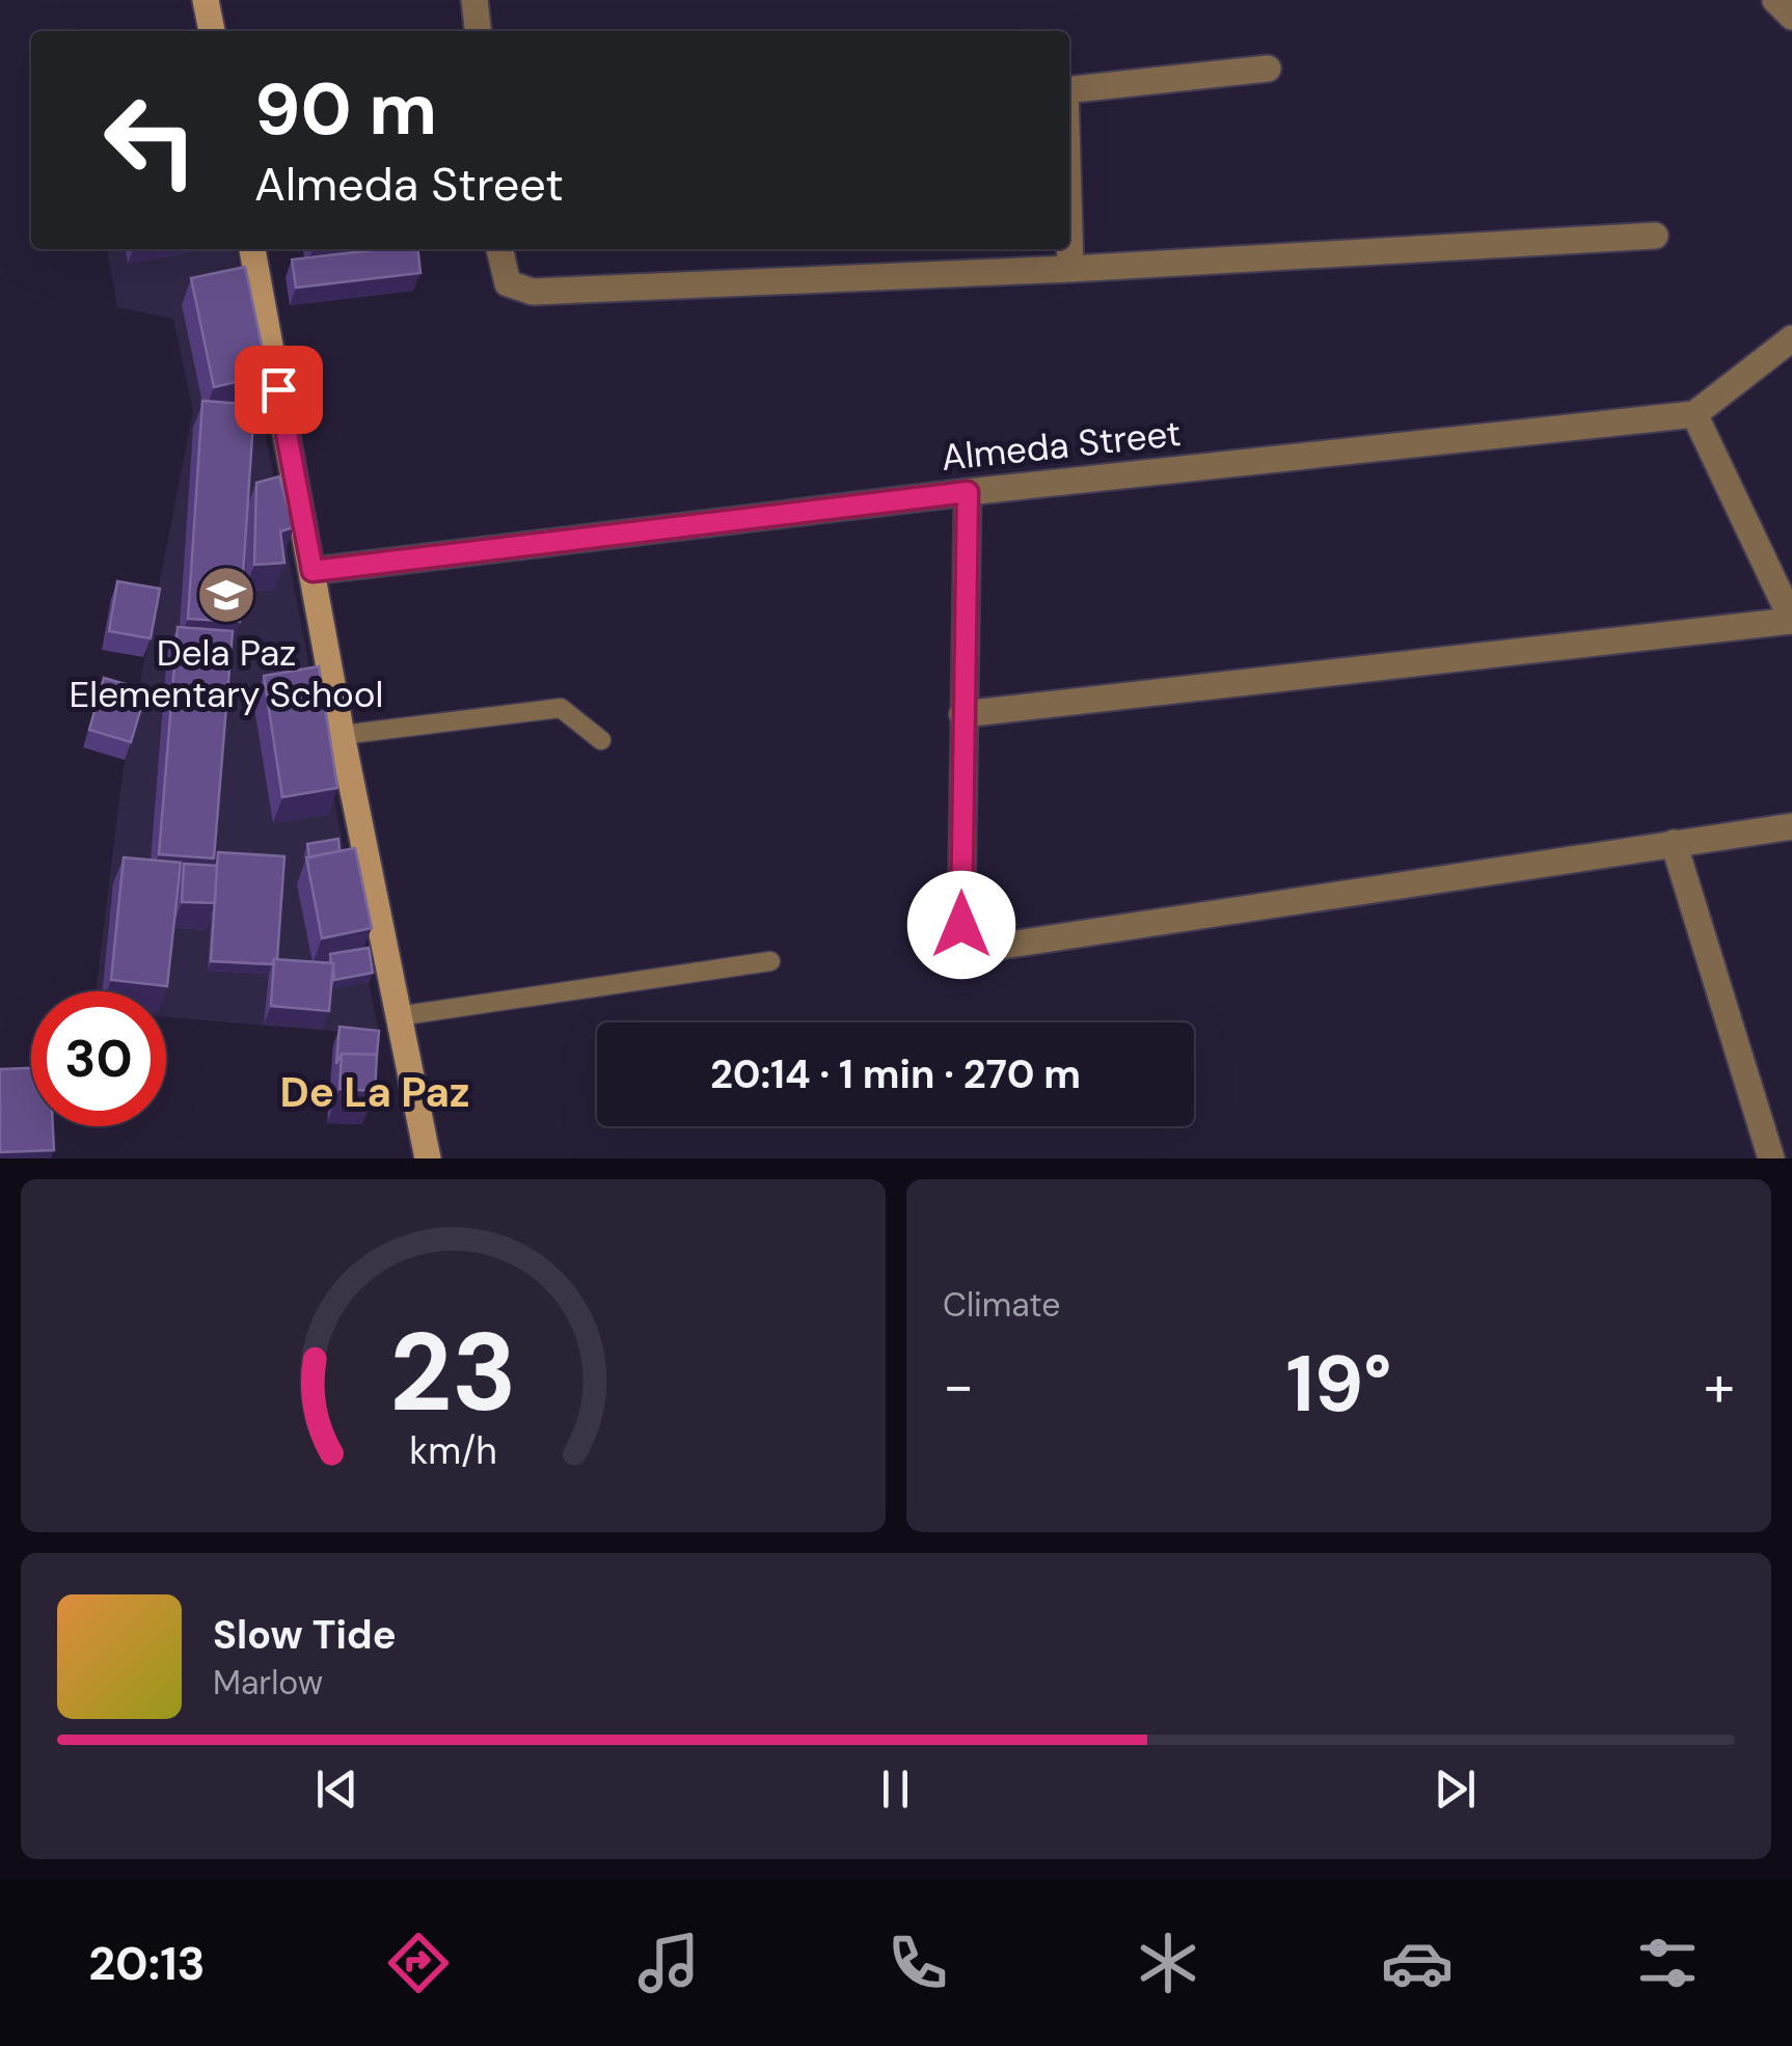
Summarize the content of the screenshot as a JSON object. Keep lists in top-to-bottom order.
{
  "streets": {
    "street": ["Almeda Street"]
  },
  "districts": ["De La Paz"],
  "places": {
    "school or university": ["Dela Paz Elementary School"]
  },
  "page": {
    "turn": ["90 m", "Almeda Street"],
    "limit": "30",
    "trip": "20:14 · 1 min · 270 m",
    "tile": "Climate",
    "heat": ["−", "19°", "+"],
    "song": ["Slow Tide", "Marlow"],
    "tabs": "20:13",
    "gauge": ["23", "km/h"]
  }
}
